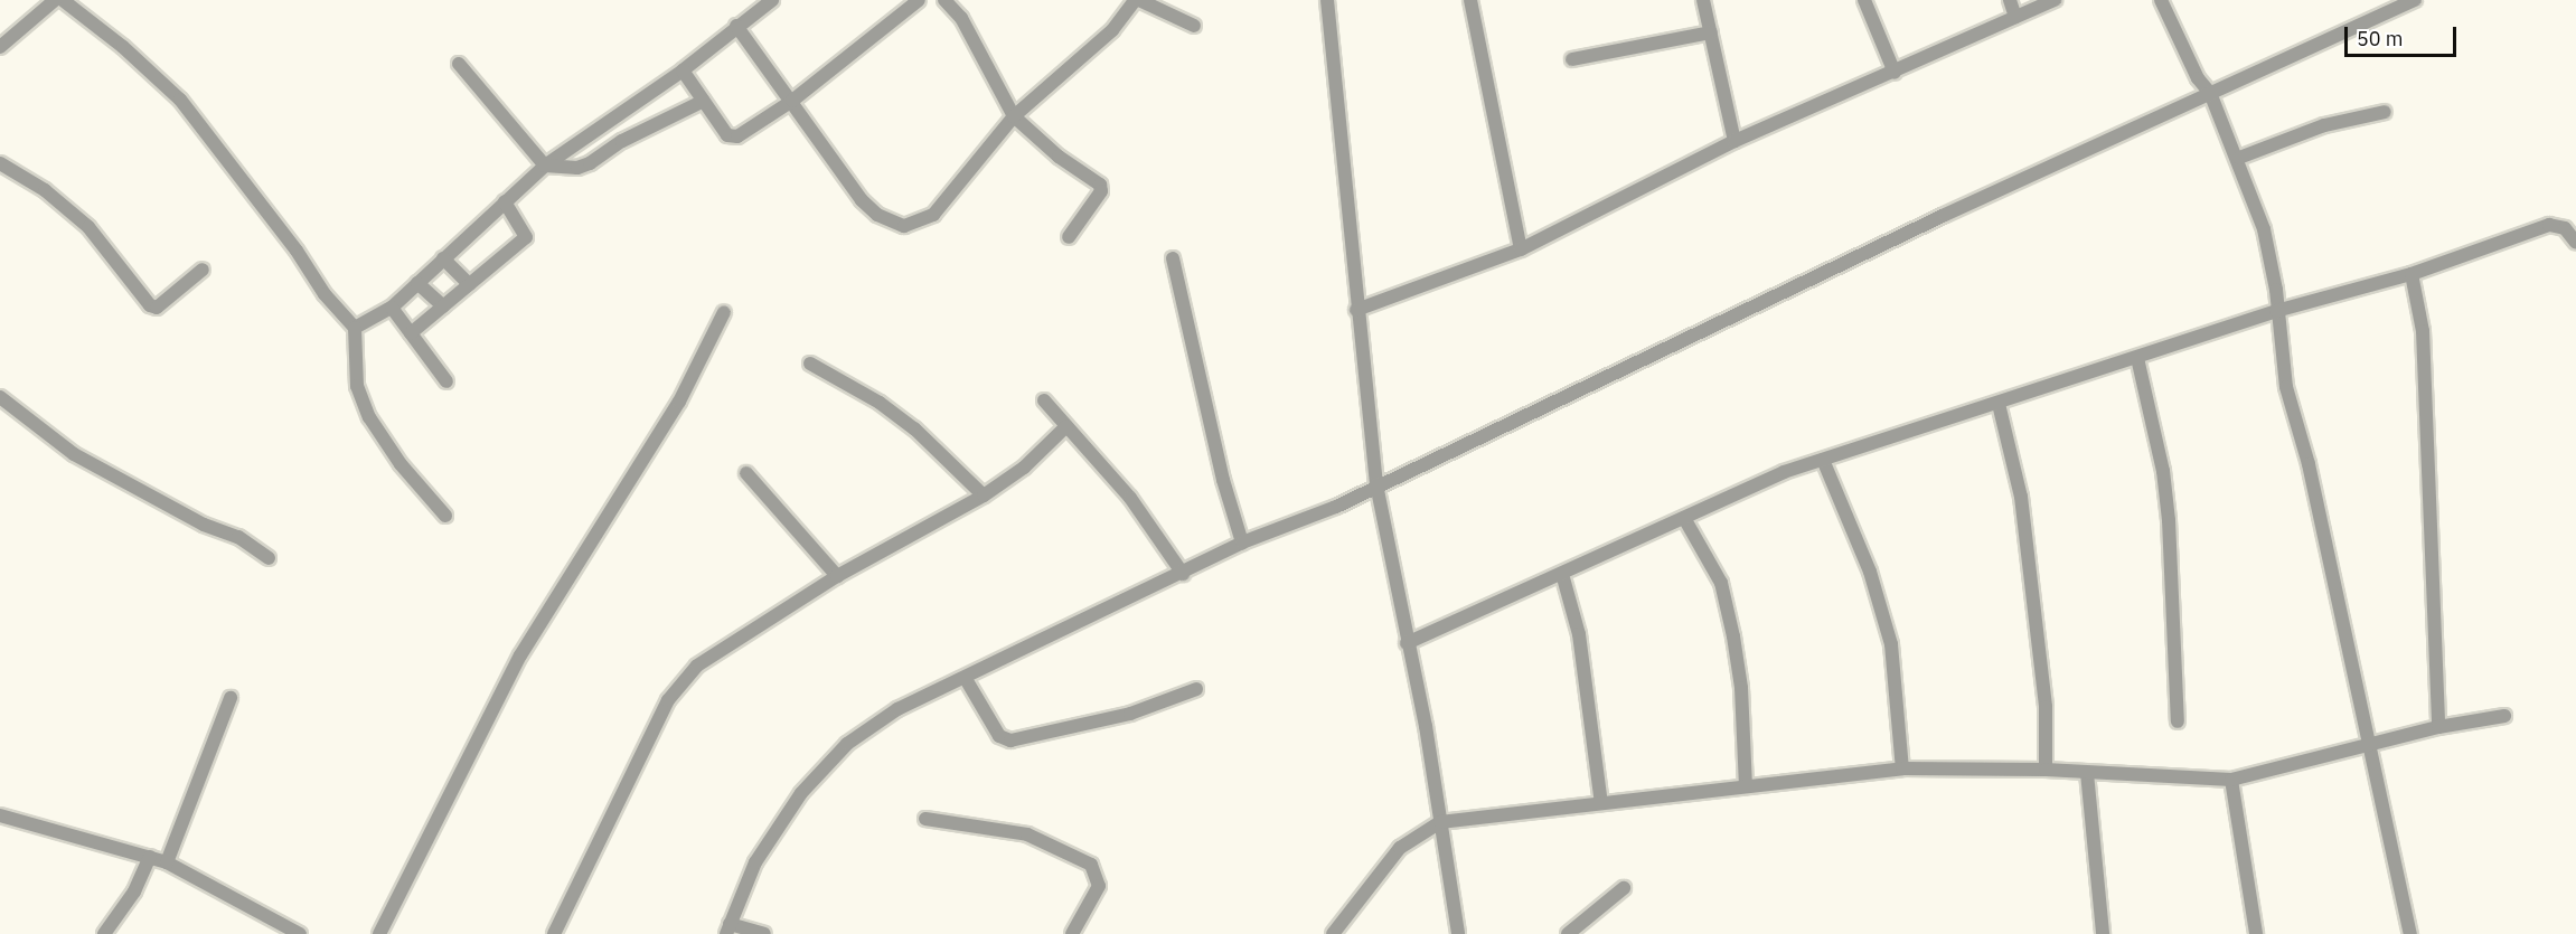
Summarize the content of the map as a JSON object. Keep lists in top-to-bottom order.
{
  "scale_bar": "50 m"
}
